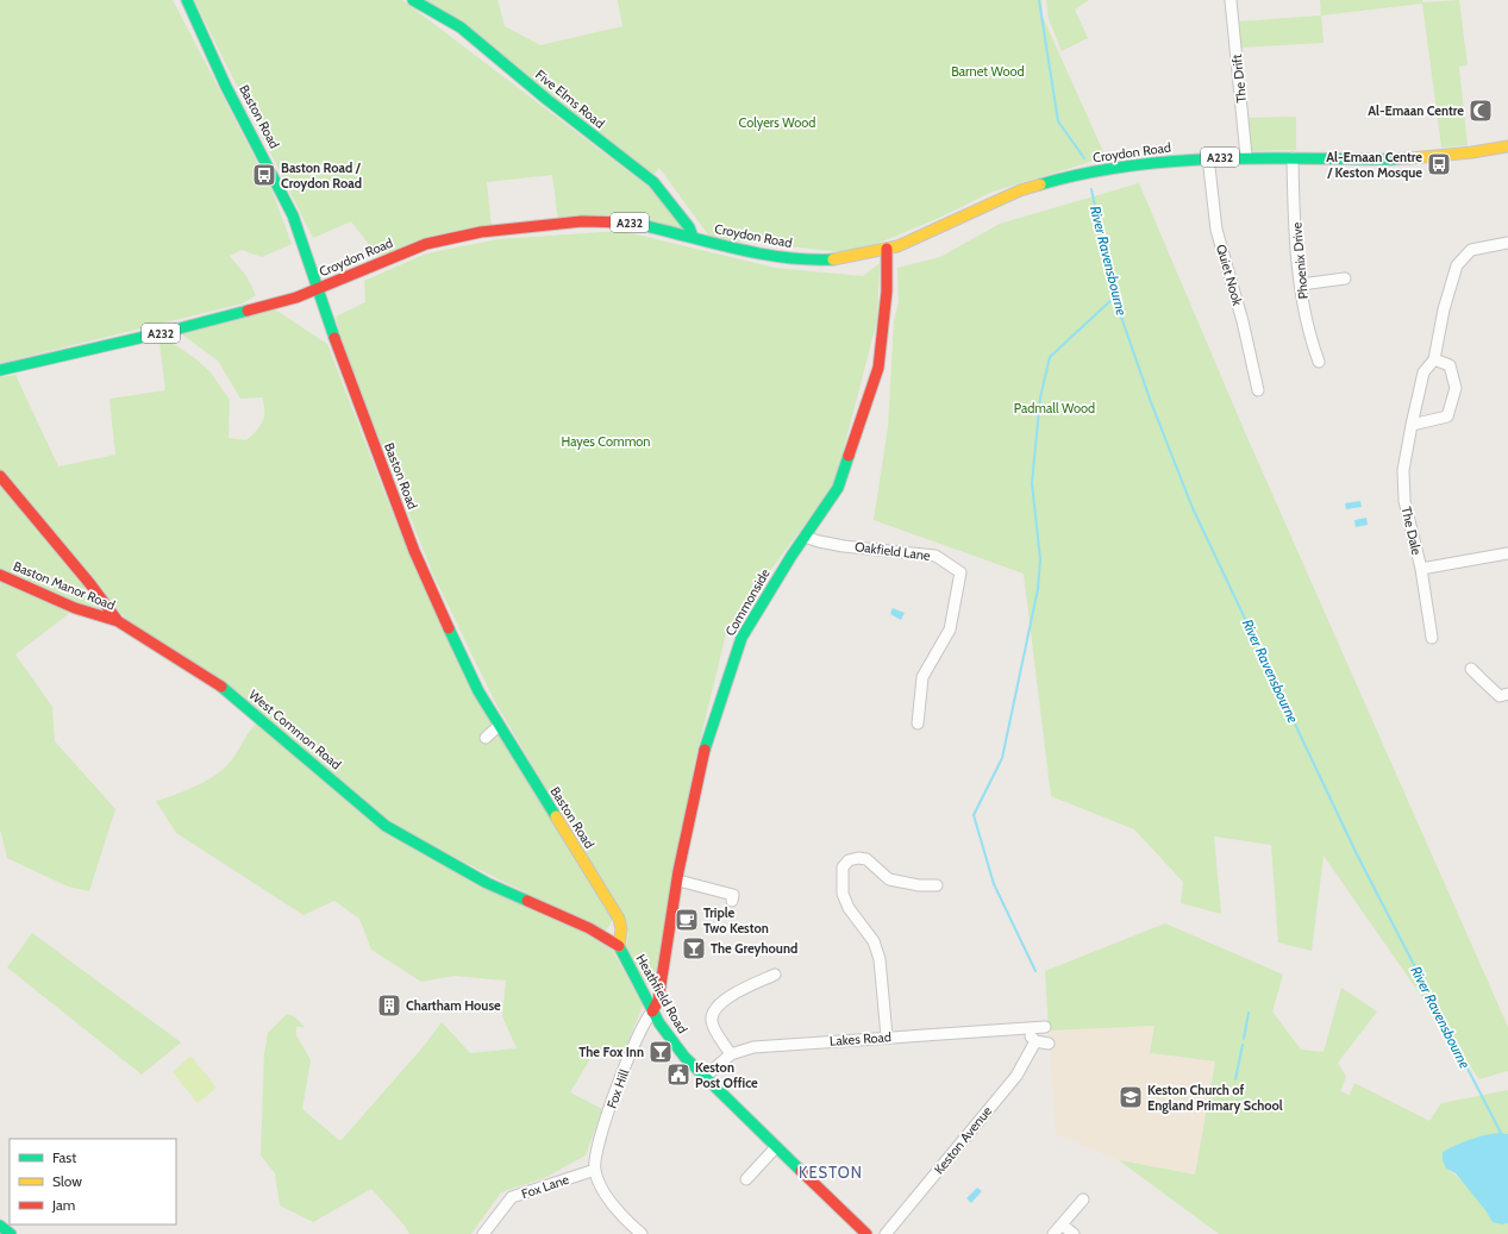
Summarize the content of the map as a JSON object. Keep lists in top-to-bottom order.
{
  "streets": {
    "main road": [
      "Five Elms Road",
      "Baston Road",
      "Croydon Road",
      "A232",
      "Baston Manor Road",
      "Commonside",
      "West Common Road",
      "Heathfield Road"
    ],
    "street": [
      "The Drift",
      "Phoenix Drive",
      "Quiet Nook",
      "The Dale",
      "Oakfield Lane",
      "Lakes Road",
      "Fox Hill",
      "Keston Avenue",
      "Fox Lane"
    ]
  },
  "crossings": [
    ["The Drift", "Croydon Road"],
    ["Five Elms Road", "Croydon Road"],
    ["Baston Road", "Croydon Road"],
    ["Baston Road", "West Common Road"],
    ["Baston Road", "Heathfield Road"],
    ["Croydon Road", "Phoenix Drive"],
    ["Croydon Road", "Quiet Nook"],
    ["Croydon Road", "Commonside"],
    ["Oakfield Lane", "Commonside"],
    ["Baston Manor Road", "West Common Road"],
    ["Commonside", "Heathfield Road"],
    ["Commonside", "Fox Hill"],
    ["West Common Road", "Heathfield Road"],
    ["Heathfield Road", "Lakes Road"],
    ["Heathfield Road", "Fox Hill"],
    ["Fox Hill", "Fox Lane"]
  ],
  "districts": ["KESTON"],
  "water": ["River Ravensbourne"],
  "parks": [
    "Barnet Wood",
    "Colyers Wood",
    "Padmall Wood",
    "Hayes Common"
  ],
  "places": {
    "mosque": ["Al-Emaan Centre"],
    "bus stop": ["Al-Emaan Centre / Keston Mosque", "Baston Road / Croydon Road"],
    "cafe": ["Triple Two Keston"],
    "bar": ["The Greyhound", "The Fox Inn"],
    "building": ["Chartham House"],
    "public building": ["Keston Post Office"],
    "school or university": ["Keston Church of England Primary School"]
  },
  "legend": ["Fast", "Slow", "Jam"]
}
